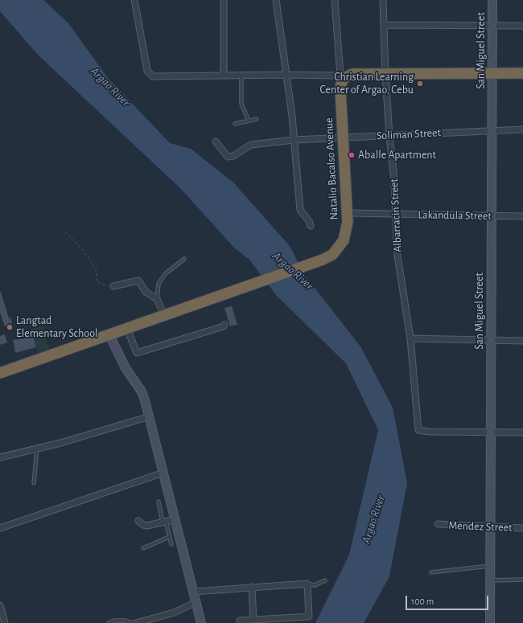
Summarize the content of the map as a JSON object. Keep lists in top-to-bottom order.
{
  "streets": {
    "highway": ["Natalio Bacalso Avenue"],
    "main road": ["San Miguel Street"],
    "street": [
      "Soliman Street",
      "Albarracin Street",
      "Lakandula Street",
      "Mendez Street"
    ]
  },
  "crossings": [
    ["San Miguel Street", "Soliman Street"],
    ["San Miguel Street", "Albarracin Street"],
    ["San Miguel Street", "Lakandula Street"],
    ["San Miguel Street", "Mendez Street"],
    ["Soliman Street", "Natalio Bacalso Avenue"],
    ["Soliman Street", "Albarracin Street"],
    ["Natalio Bacalso Avenue", "Lakandula Street"],
    ["Albarracin Street", "Lakandula Street"]
  ],
  "water": ["Argao River"],
  "places": ["Christian Learning Center of Argao, Cebu", "Aballe Apartment", "Langtad Elementary School"],
  "scale_bar": "100 m"
}
